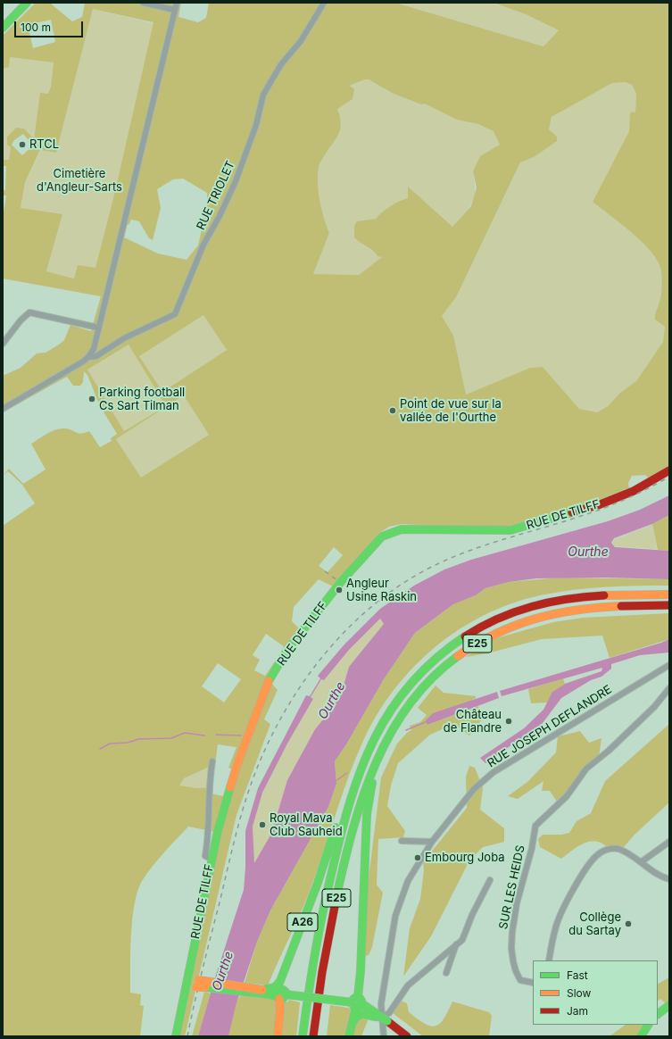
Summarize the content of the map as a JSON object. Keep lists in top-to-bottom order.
{
  "streets": {
    "main road": ["RUE DE TILFF", "E25", "A26"],
    "street": ["RUE TRIOLET", "RUE JOSEPH DEFLANDRE", "SUR LES HEIDS"]
  },
  "crossings": [
    ["E25", "A26"]
  ],
  "water": ["Ourthe"],
  "parks": ["Cimetière d'Angleur-Sarts"],
  "places": [
    "RTCL",
    "Parking football Cs Sart Tilman",
    "Point de vue sur la vallée de l'Ourthe",
    "Angleur Usine Raskin",
    "Château de Flandre",
    "Royal Mava Club Sauheid",
    "Embourg Joba",
    "Collège du Sartay"
  ],
  "legend": ["Fast", "Slow", "Jam"],
  "scale_bar": "100 m"
}
